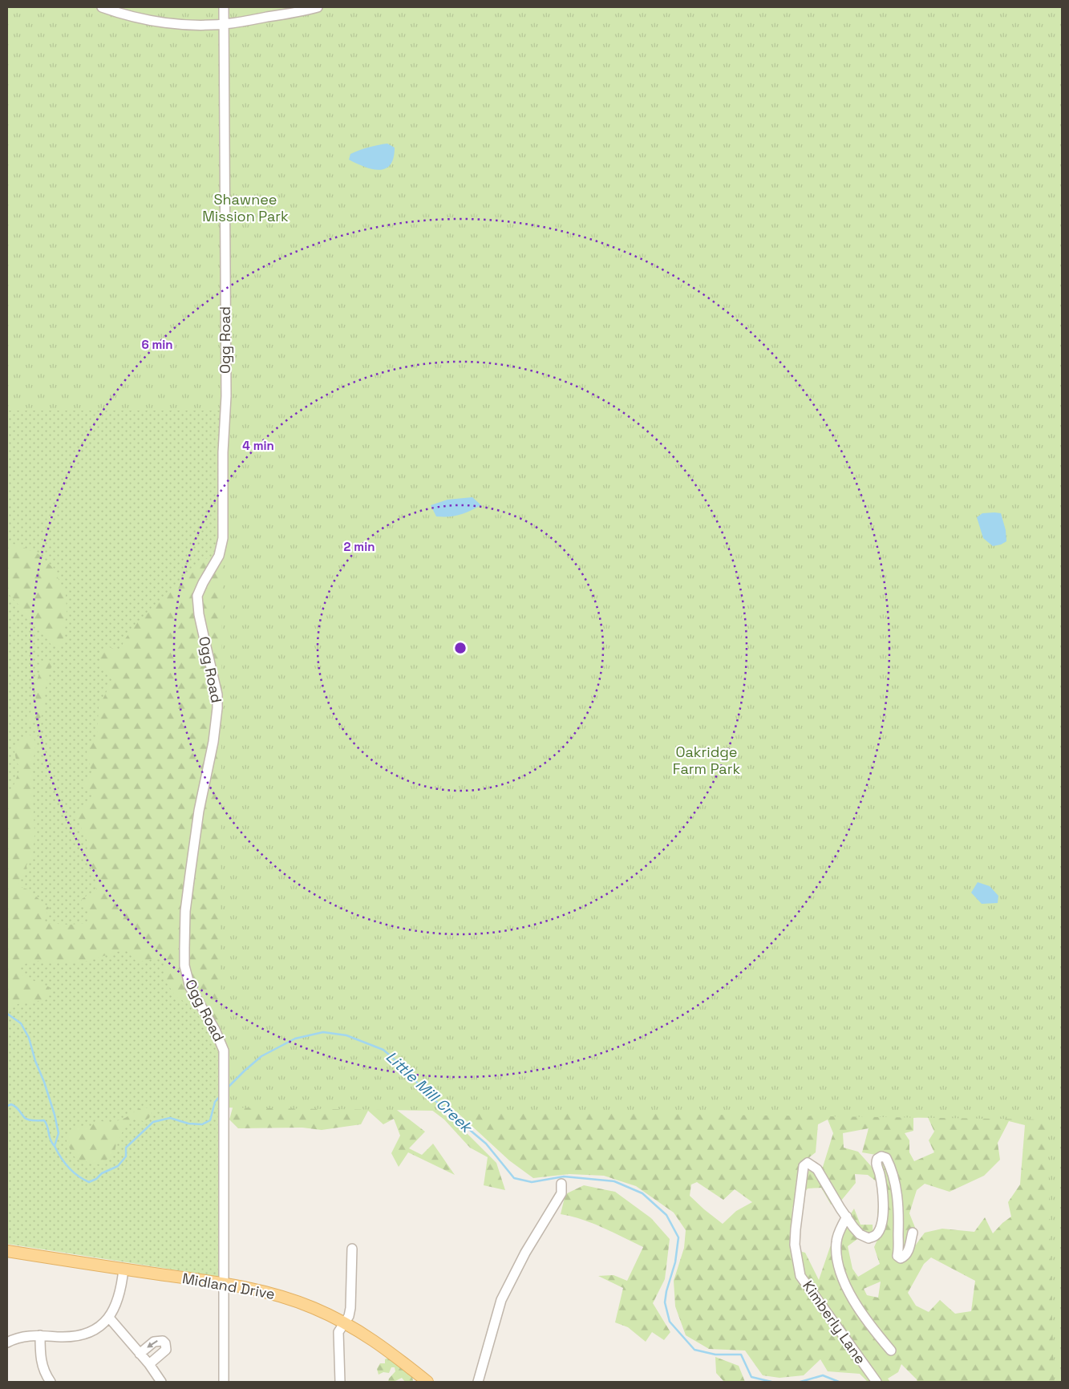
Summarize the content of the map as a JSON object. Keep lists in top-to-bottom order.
{
  "streets": {
    "main road": ["Midland Drive"],
    "street": ["Ogg Road", "Kimberly Lane"]
  },
  "crossings": [
    ["Ogg Road", "Midland Drive"]
  ],
  "water": ["Little Mill Creek"],
  "parks": ["Shawnee Mission Park", "Oakridge Farm Park"],
  "rings": ["6 min", "4 min", "2 min"]
}
